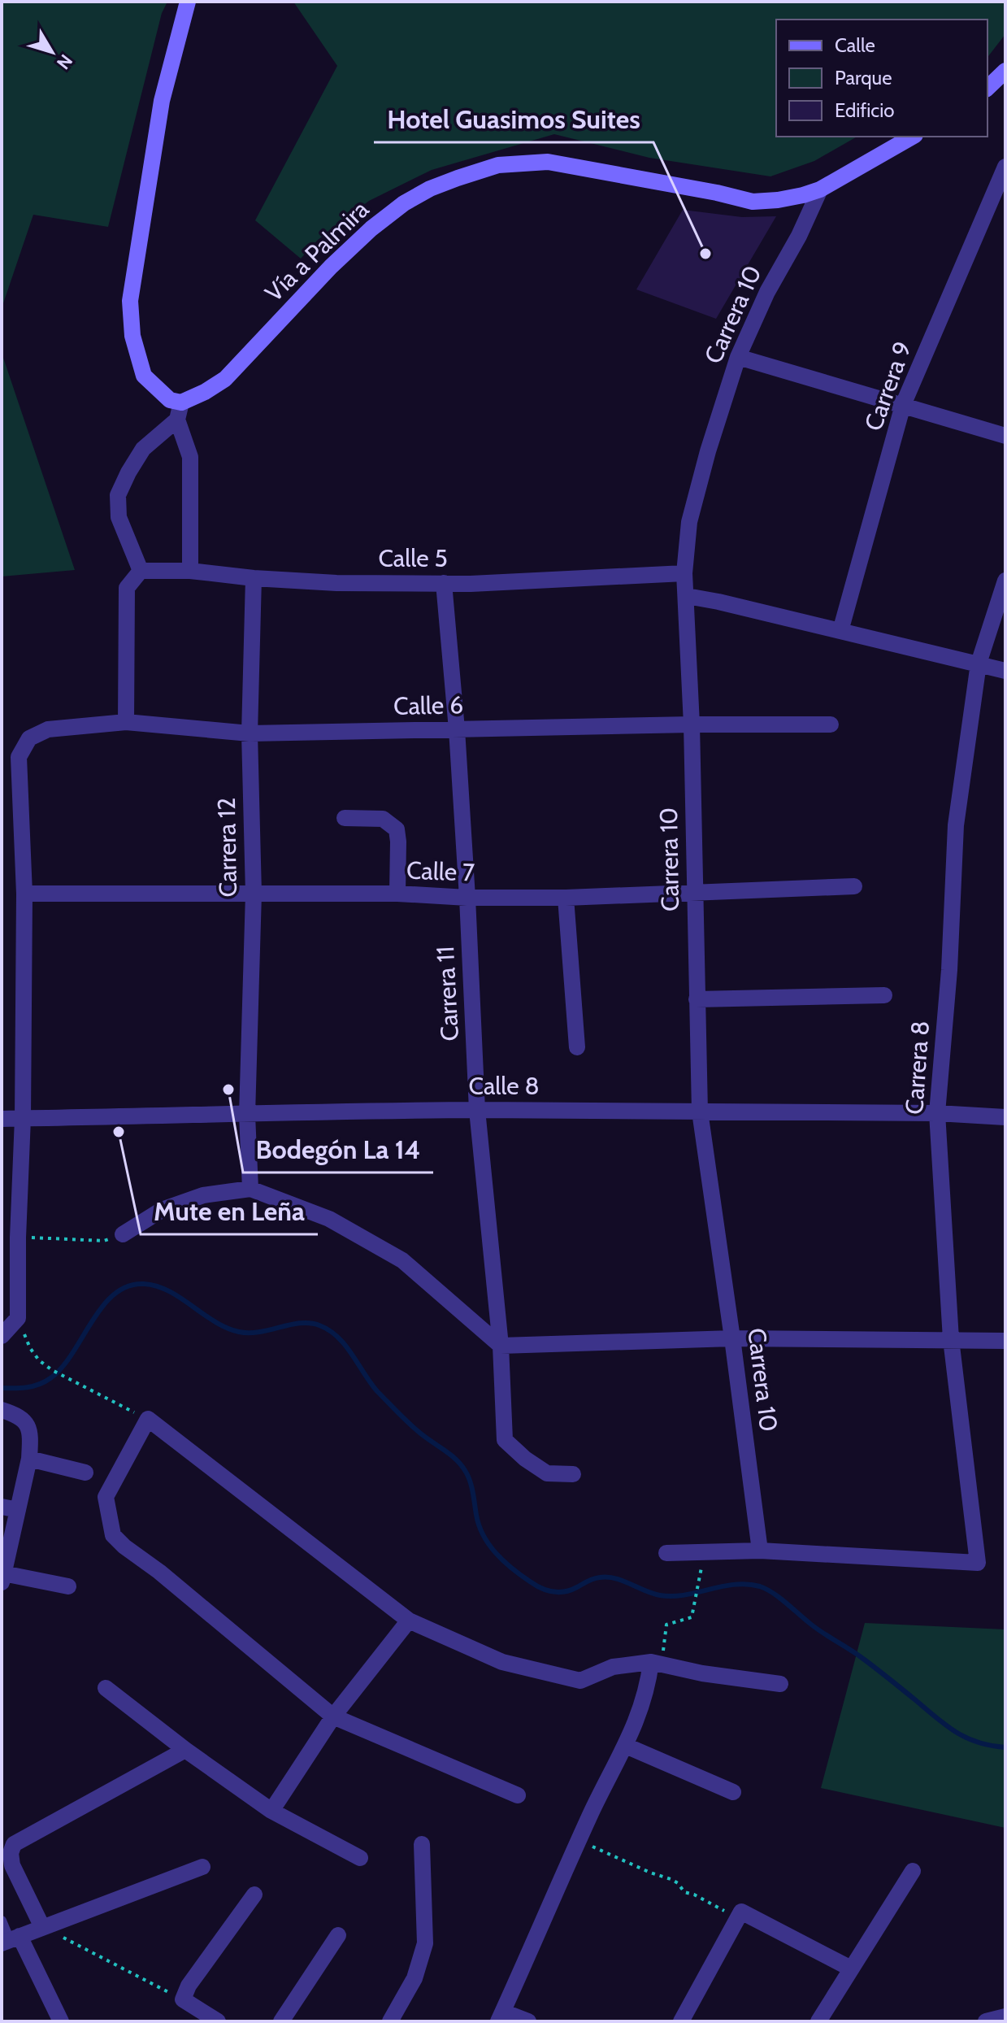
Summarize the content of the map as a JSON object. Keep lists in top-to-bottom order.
{
  "streets": {
    "street": [
      "Vía a Palmira",
      "Carrera 10",
      "Carrera 9",
      "Calle 5",
      "Calle 6",
      "Carrera 12",
      "Calle 7",
      "Carrera 11",
      "Carrera 8",
      "Calle 8"
    ]
  },
  "crossings": [
    ["Vía a Palmira", "Carrera 10"],
    ["Carrera 10", "Calle 5"],
    ["Carrera 10", "Calle 6"],
    ["Carrera 10", "Calle 7"],
    ["Carrera 10", "Carrera 8"],
    ["Carrera 10", "Calle 8"],
    ["Calle 5", "Carrera 12"],
    ["Calle 5", "Carrera 11"],
    ["Calle 6", "Carrera 12"],
    ["Calle 6", "Calle 7"],
    ["Calle 6", "Carrera 11"],
    ["Carrera 12", "Calle 7"],
    ["Carrera 12", "Calle 8"],
    ["Calle 7", "Carrera 11"],
    ["Carrera 11", "Calle 8"],
    ["Carrera 8", "Calle 8"]
  ],
  "places": ["Hotel Guasimos Suites", "Bodegón La 14", "Mute en Leña"],
  "legend": ["Calle", "Parque", "Edificio"],
  "north": "bottom right"
}
